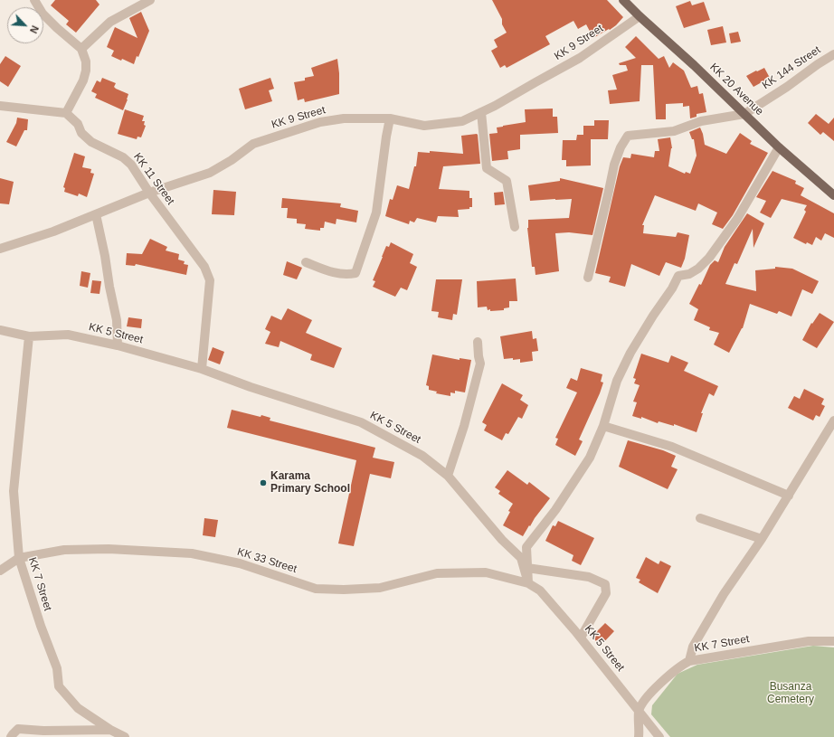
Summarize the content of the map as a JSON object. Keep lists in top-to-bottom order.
{
  "streets": {
    "main road": ["KK 20 Avenue"],
    "street": [
      "KK 9 Street",
      "KK 144 Street",
      "KK 11 Street",
      "KK 5 Street",
      "KK 33 Street",
      "KK 7 Street"
    ]
  },
  "crossings": [
    ["KK 9 Street", "KK 20 Avenue"],
    ["KK 9 Street", "KK 11 Street"],
    ["KK 144 Street", "KK 20 Avenue"],
    ["KK 11 Street", "KK 5 Street"],
    ["KK 5 Street", "KK 33 Street"],
    ["KK 5 Street", "KK 7 Street"],
    ["KK 33 Street", "KK 7 Street"]
  ],
  "parks": ["Busanza Cemetery"],
  "places": ["Karama Primary School"],
  "north": "bottom right"
}
